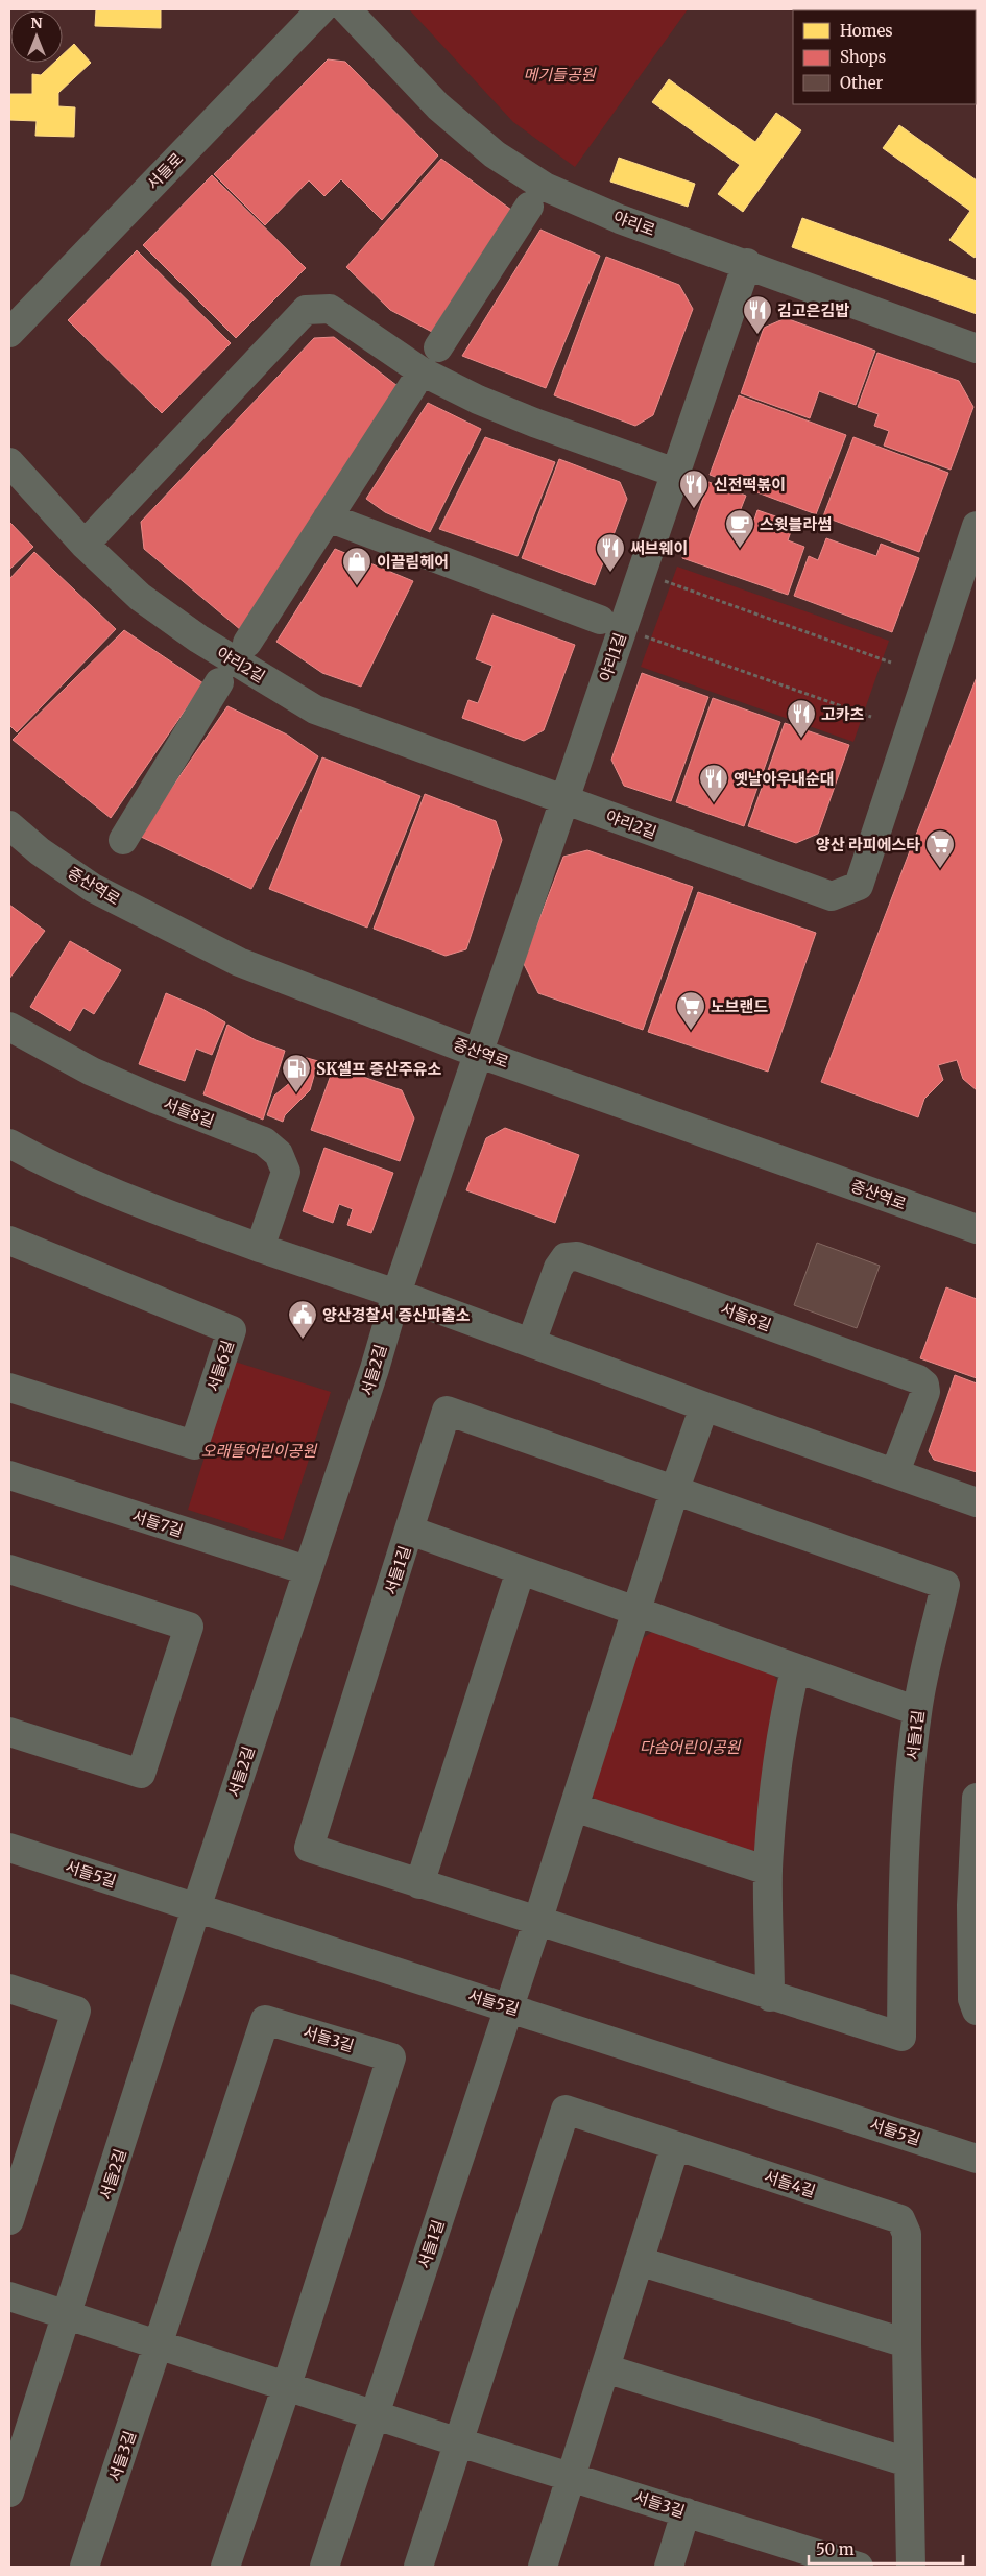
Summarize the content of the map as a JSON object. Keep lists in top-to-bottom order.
{
  "streets": {
    "street": [
      "서들로",
      "야리로",
      "야리1길",
      "야리2길",
      "증산역로",
      "서들8길",
      "서들6길",
      "서들2길",
      "서들7길",
      "서들1길",
      "서들5길",
      "서들3길",
      "서들4길"
    ]
  },
  "crossings": [
    ["야리로", "야리1길"],
    ["야리1길", "야리2길"],
    ["야리1길", "증산역로"],
    ["야리1길", "서들2길"],
    ["증산역로", "서들2길"],
    ["서들2길", "서들7길"],
    ["서들2길", "서들5길"],
    ["서들2길", "서들3길"],
    ["서들1길", "서들5길"],
    ["서들1길", "서들3길"]
  ],
  "parks": ["메기들공원", "오래뜰어린이공원", "다솜어린이공원"],
  "places": {
    "restaurant": [
      "김고은김밥",
      "신전떡볶이",
      "써브웨이",
      "고카츠",
      "옛날아우내순대"
    ],
    "cafe": ["스윗블라썸"],
    "shop": ["이끌림헤어"],
    "supermarket": ["양산 라피에스타", "노브랜드"],
    "fuel station": ["SK셀프 증산주유소"],
    "public building": ["양산경찰서 증산파출소"]
  },
  "legend": ["Homes", "Shops", "Other"],
  "scale_bar": "50 m",
  "north": "top"
}
